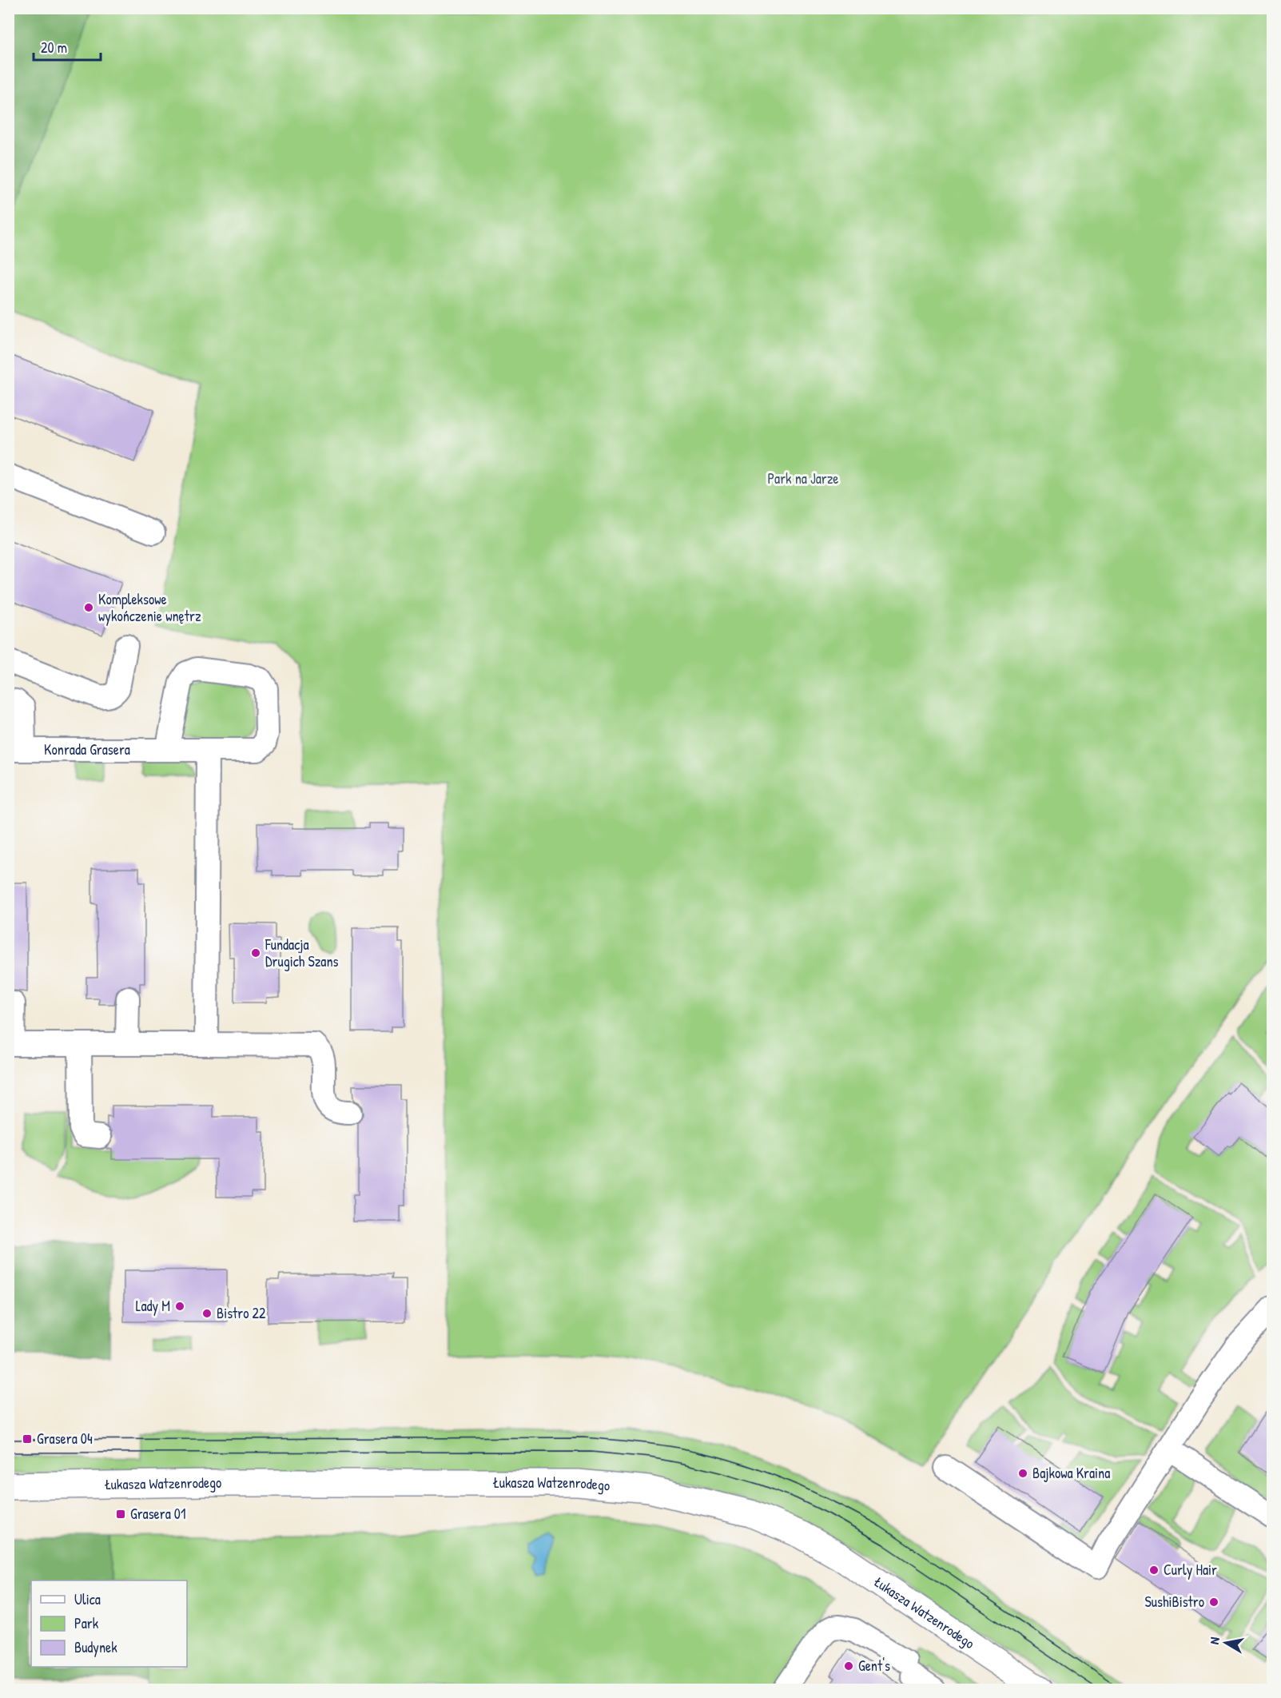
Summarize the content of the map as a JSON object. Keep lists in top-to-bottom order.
{
  "streets": {
    "street": ["Konrada Grasera", "Łukasza Watzenrodego"]
  },
  "parks": ["Park na Jarze"],
  "places": {
    "other": [
      "Kompleksowe wykończenie wnętrz",
      "Fundacja Drugich Szans",
      "Lady M",
      "Bistro 22",
      "Bajkowa Kraina",
      "Curly Hair",
      "SushiBistro",
      "Gent's"
    ],
    "transit": ["Grasera 04", "Grasera 01"]
  },
  "legend": ["Ulica", "Park", "Budynek"],
  "scale_bar": "20 m",
  "north": "left"
}
